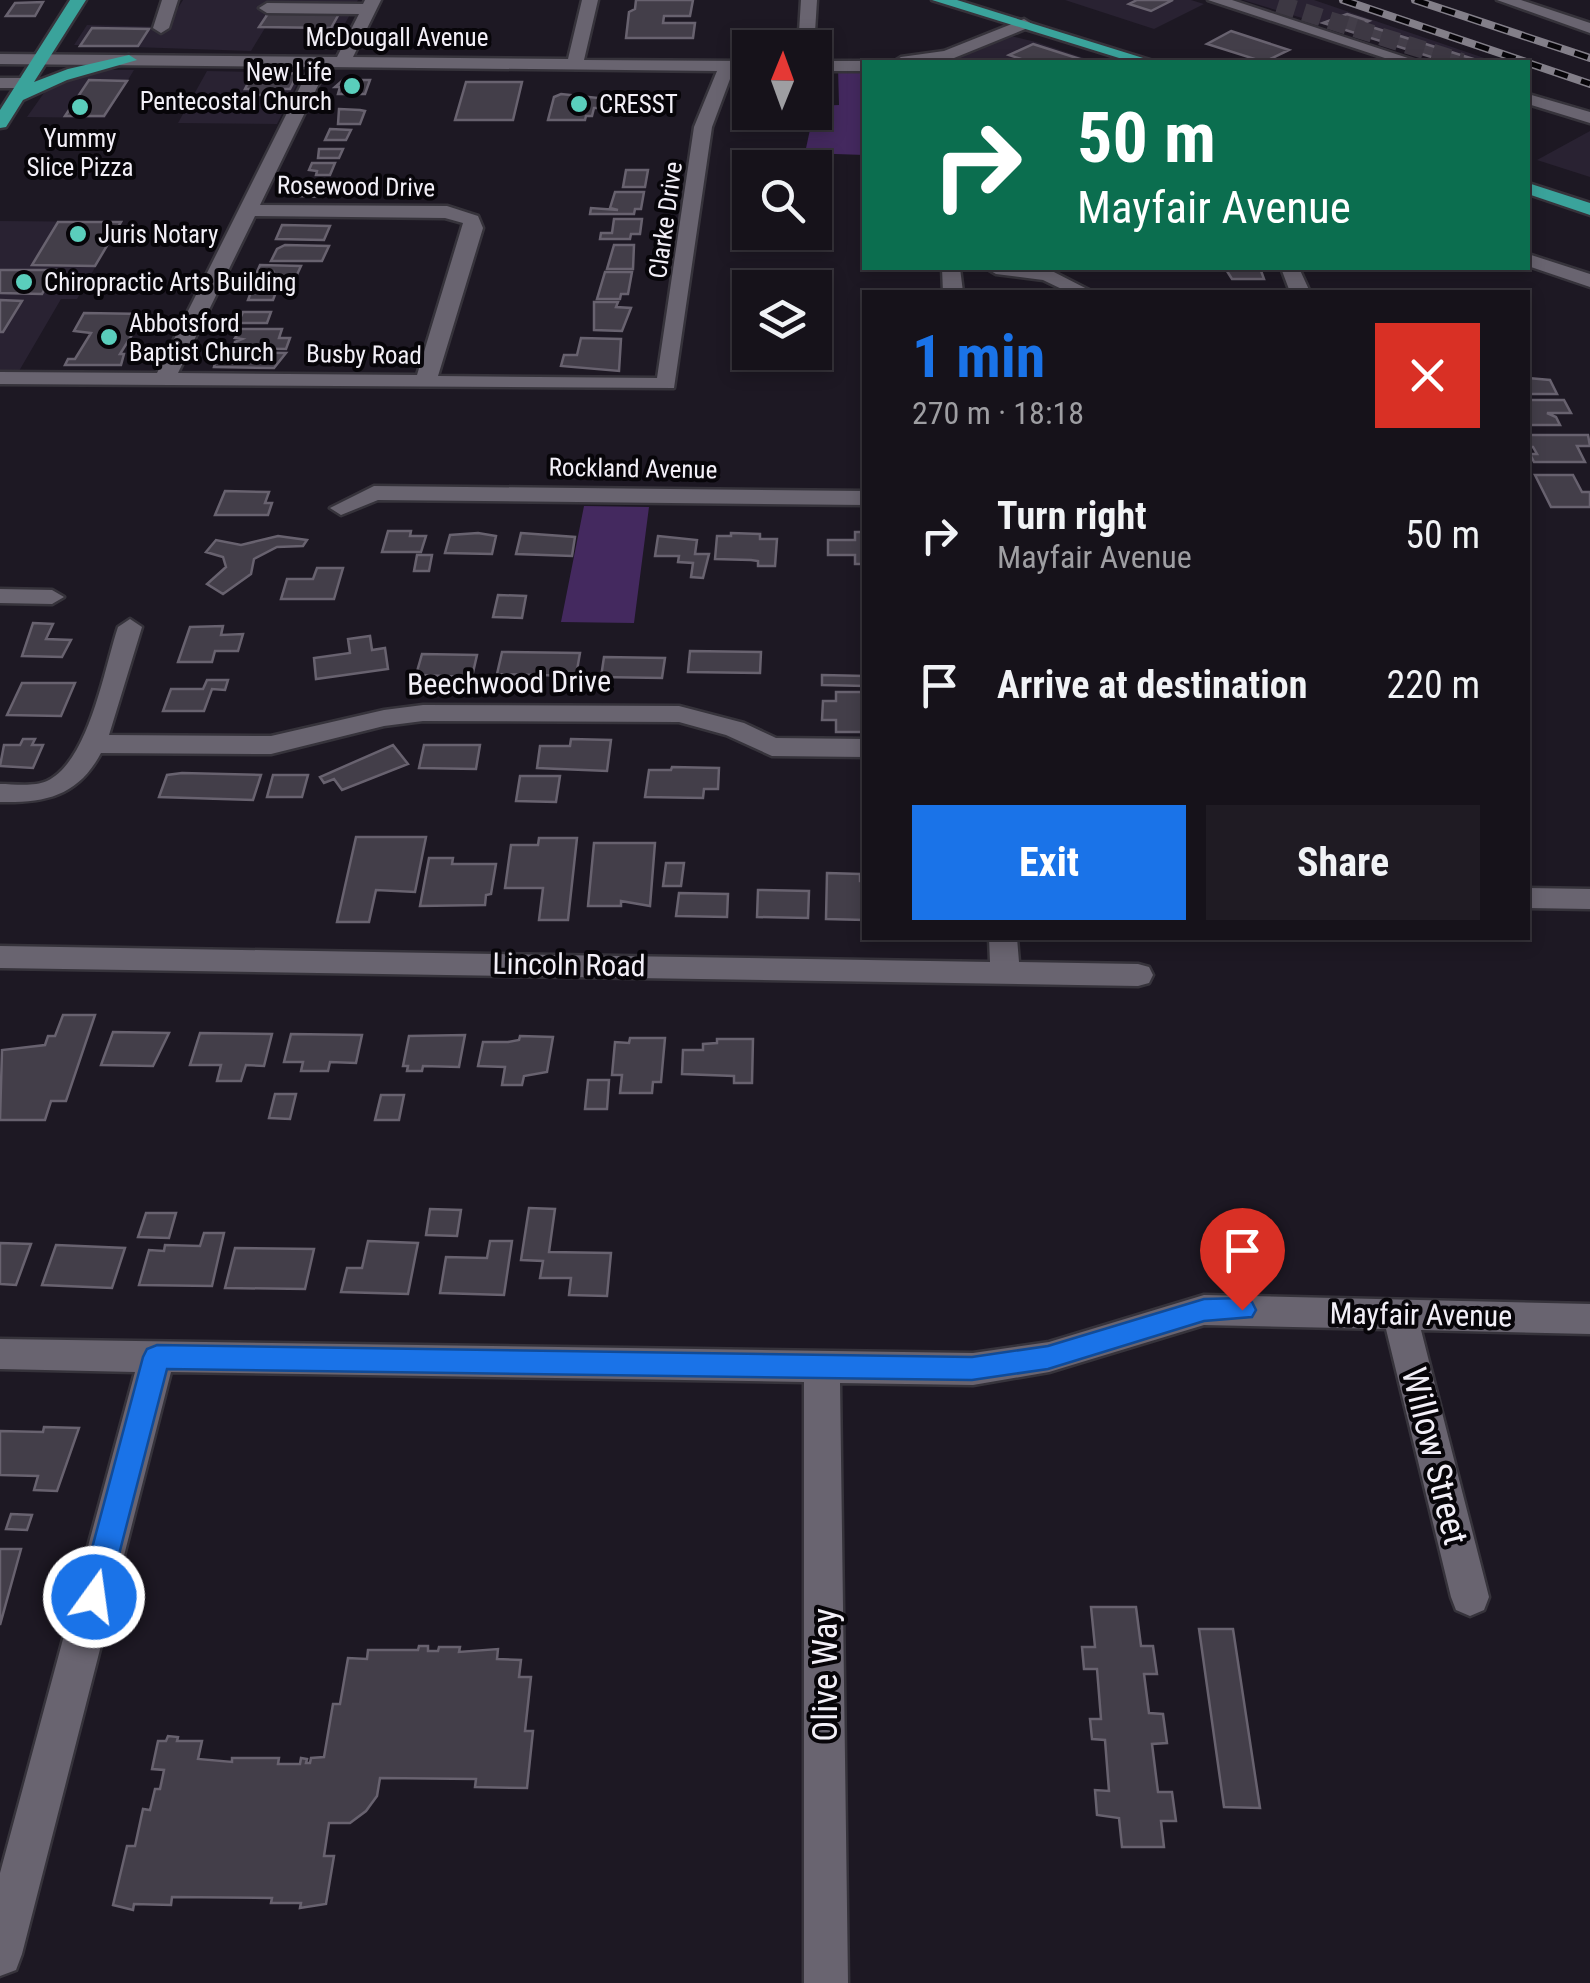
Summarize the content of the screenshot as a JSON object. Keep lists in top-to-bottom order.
{
  "streets": {
    "street": [
      "McDougall Avenue",
      "Rosewood Drive",
      "Clarke Drive",
      "Busby Road",
      "Rockland Avenue",
      "Beechwood Drive",
      "Lincoln Road",
      "Mayfair Avenue",
      "Willow Street",
      "Olive Way"
    ]
  },
  "crossings": [
    ["McDougall Avenue", "Clarke Drive"],
    ["Rosewood Drive", "Busby Road"],
    ["Clarke Drive", "Busby Road"],
    ["Mayfair Avenue", "Willow Street"],
    ["Mayfair Avenue", "Olive Way"]
  ],
  "places": [
    "New Life Pentecostal Church",
    "CRESST",
    "Yummy Slice Pizza",
    "Juris Notary",
    "Chiropractic Arts Building",
    "Abbotsford Baptist Church"
  ],
  "north": "top",
  "page": {
    "turn": ["50 m", "Mayfair Avenue"],
    "heading": ["1 min", "270 m · 18:18"],
    "list": [
      {
        "name": "Turn right",
        "note": "Mayfair Avenue",
        "value": "50 m"
      },
      {
        "name": "Arrive at destination",
        "value": "220 m"
      }
    ],
    "buttons": ["Exit", "Share"]
  }
}
